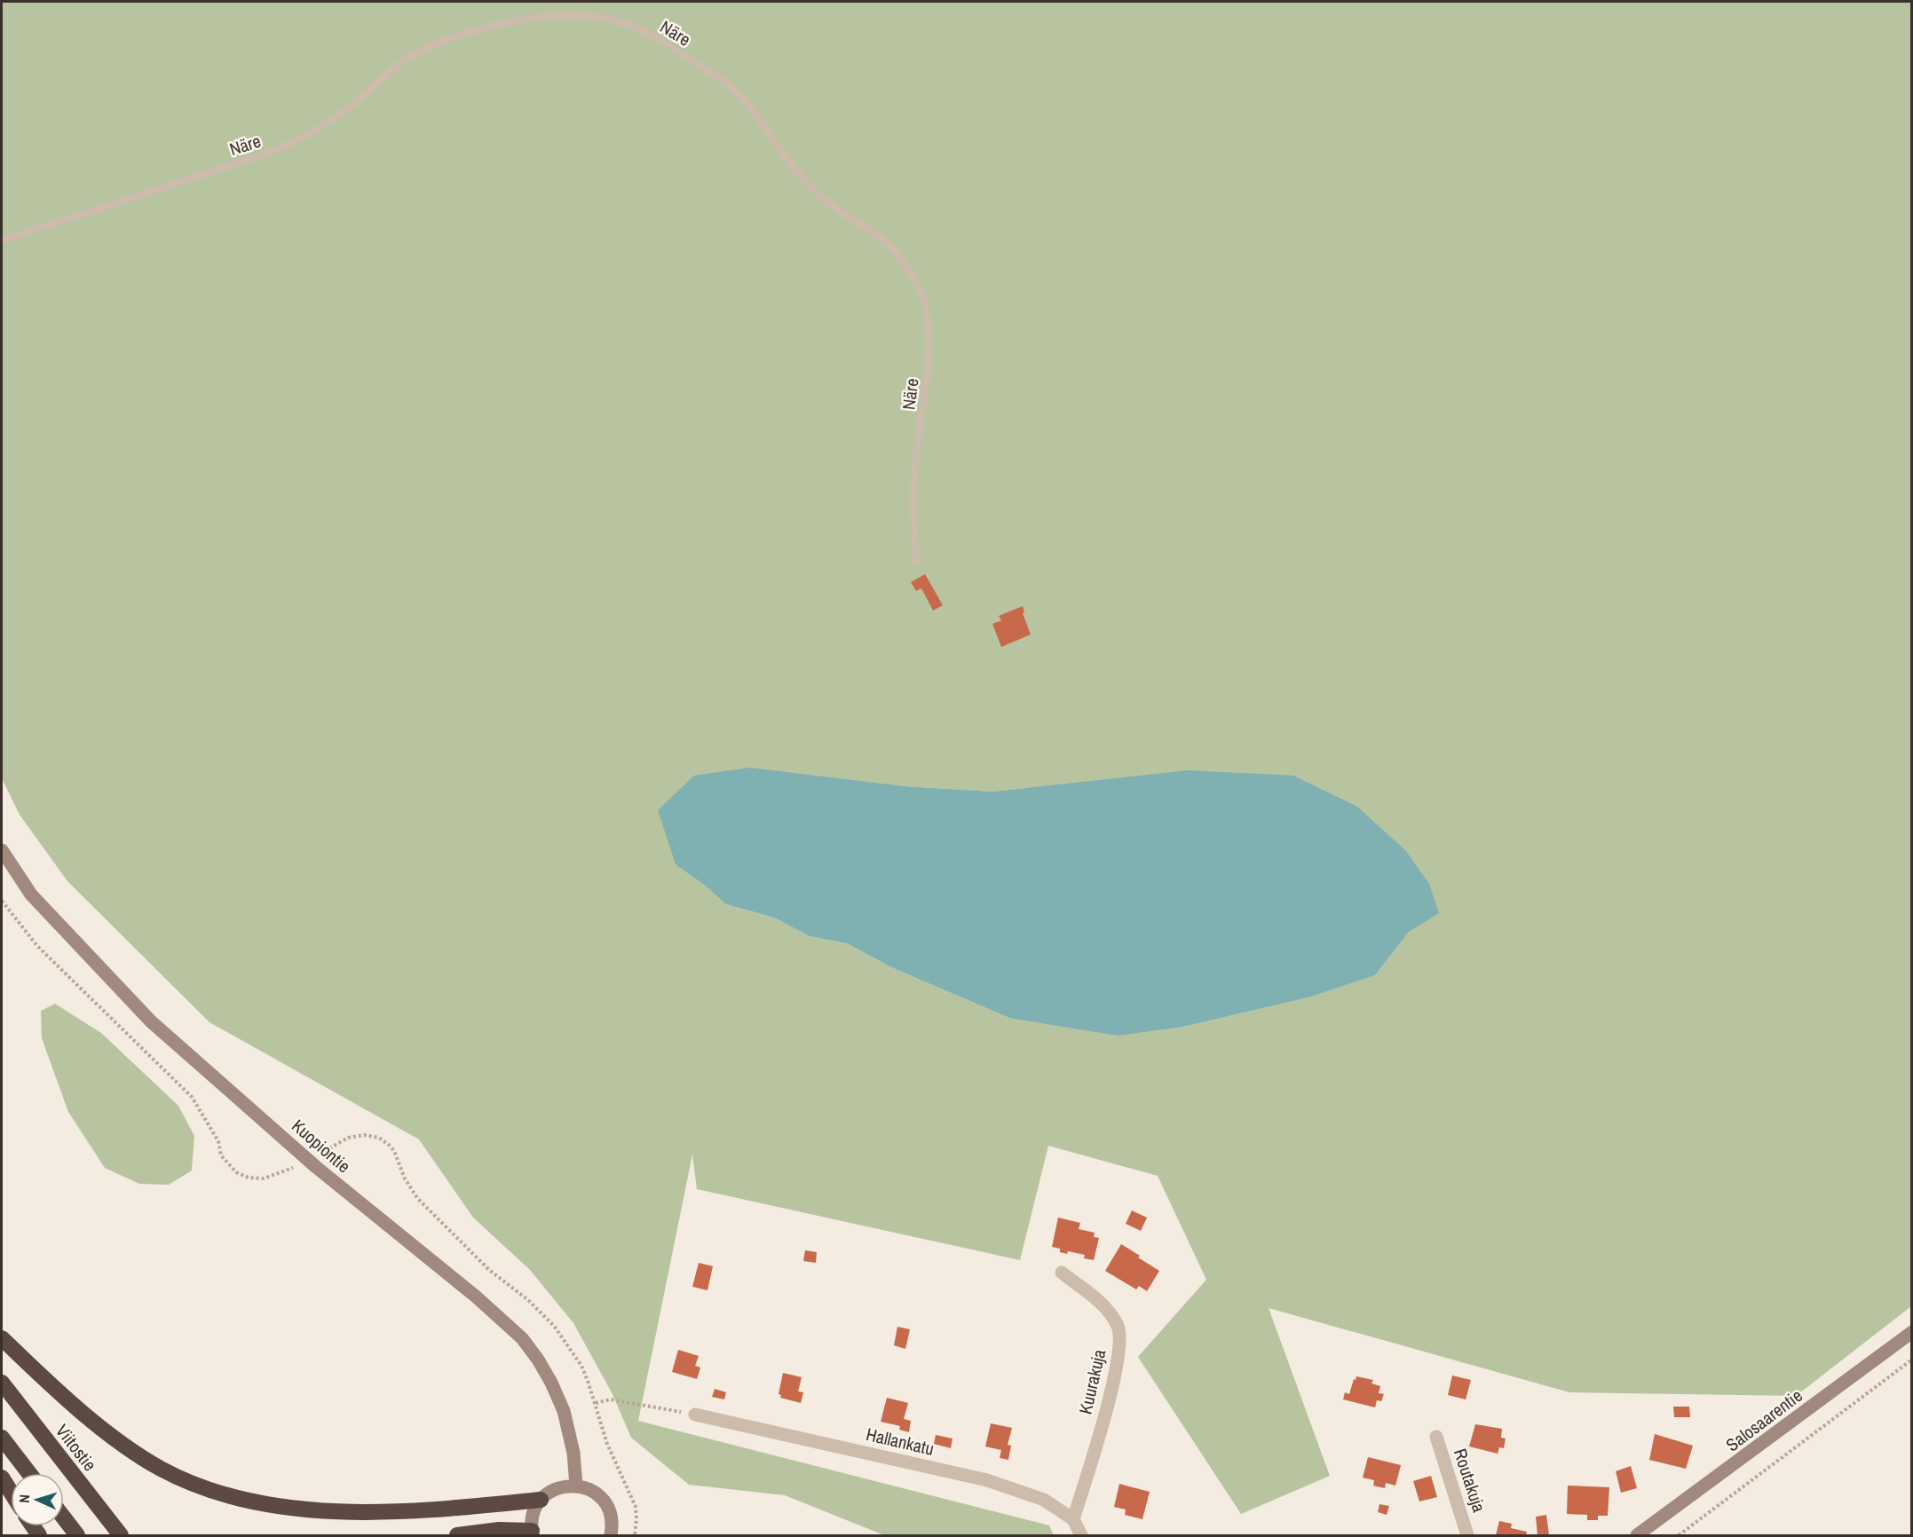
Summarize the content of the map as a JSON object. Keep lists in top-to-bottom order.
{
  "streets": {
    "highway": ["Viitostie"],
    "street": [
      "Kuopiontie",
      "Kuurakuja",
      "Salosaarentie",
      "Hallankatu",
      "Routakuja"
    ],
    "lane": ["Näre"]
  },
  "crossings": [
    ["Kuurakuja", "Hallankatu"]
  ],
  "north": "left"
}
